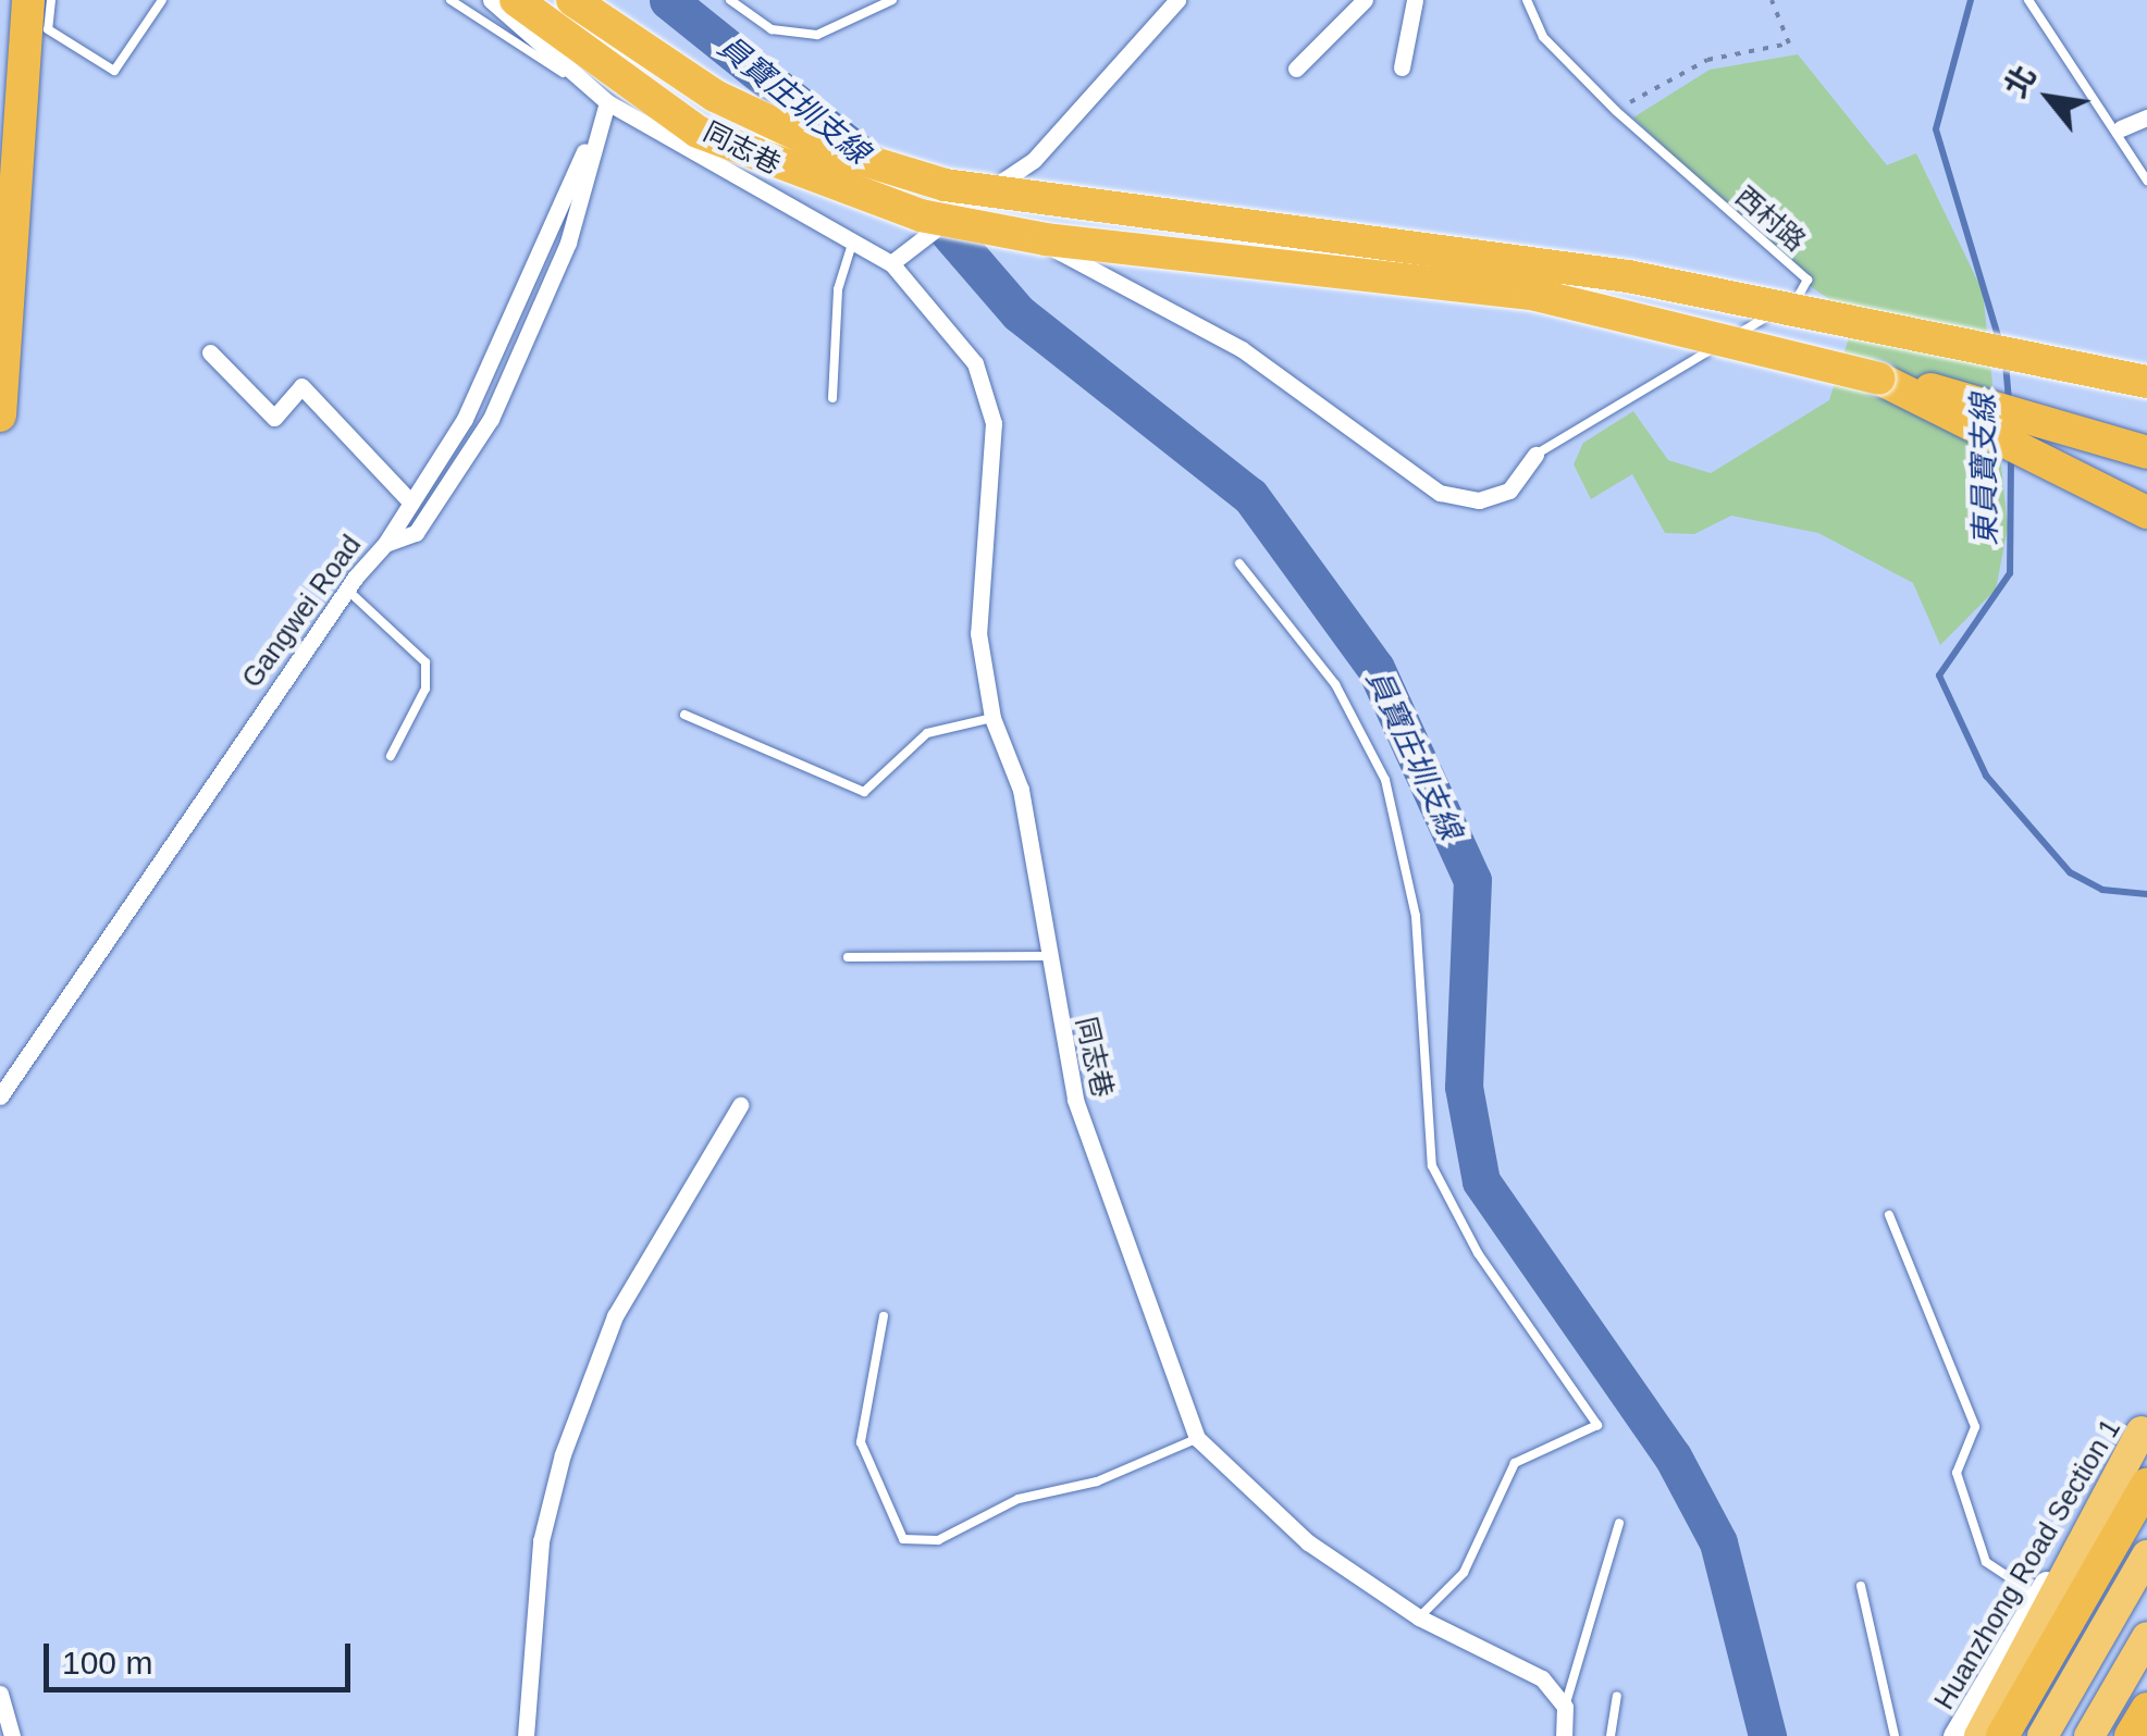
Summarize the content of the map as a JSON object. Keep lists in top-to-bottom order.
{
  "streets": {
    "street": ["同志巷", "Gangwei Road", "Huanzhong Road Section 1"],
    "lane": ["西村路"]
  },
  "crossings": [
    ["同志巷", "Gangwei Road"]
  ],
  "water": ["員寶庄圳支線", "東員寶支線"],
  "scale_bar": "100 m",
  "north": "top left"
}
